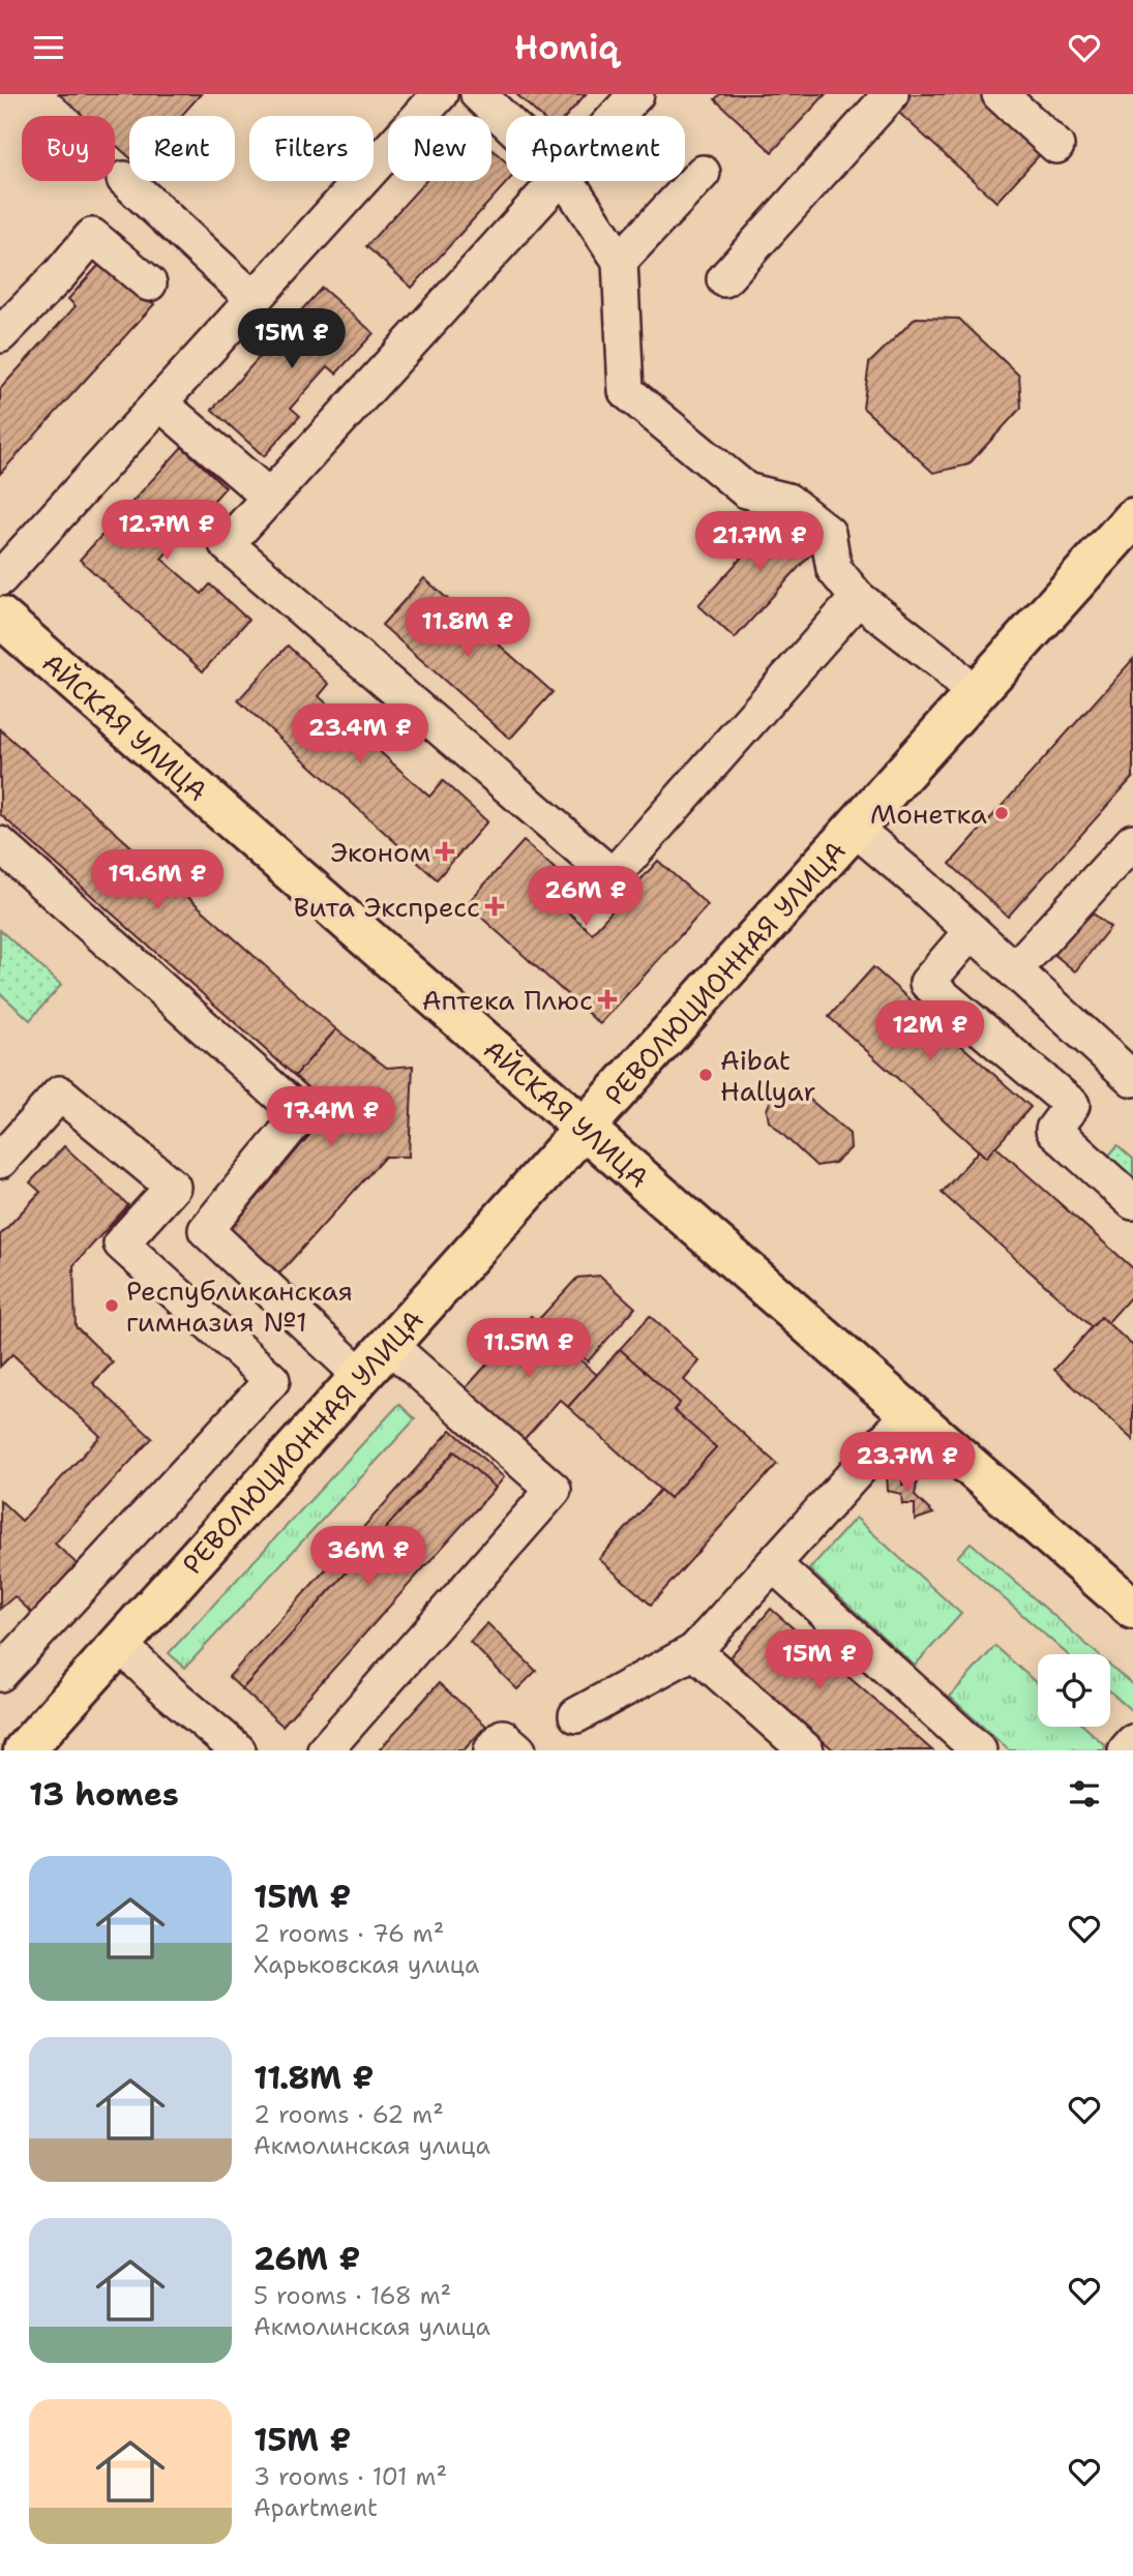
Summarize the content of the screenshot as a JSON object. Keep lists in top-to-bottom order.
{
  "streets": {
    "main road": ["АЙСКАЯ УЛИЦА", "РЕВОЛЮЦИОННАЯ УЛИЦА"]
  },
  "crossings": [
    ["АЙСКАЯ УЛИЦА", "РЕВОЛЮЦИОННАЯ УЛИЦА"]
  ],
  "places": {
    "other": ["Монетка", "Aibat Hallyar", "Республиканская гимназия №1"],
    "health": ["Эконом", "Вита Экспресс", "Аптека Плюс"]
  },
  "page": {
    "header": "Homiq",
    "chip": [
      "Buy",
      "Rent",
      "Filters",
      "New",
      "Apartment"
    ],
    "price": [
      "15M ₽",
      "12.7M ₽",
      "21.7M ₽",
      "11.8M ₽",
      "23.4M ₽",
      "19.6M ₽",
      "26M ₽",
      "12M ₽",
      "17.4M ₽",
      "11.5M ₽",
      "23.7M ₽",
      "36M ₽",
      "15M ₽"
    ],
    "heading": "13 homes",
    "list": [
      {
        "name": "15M ₽",
        "note": "2 rooms · 76 m² · Харьковская улица"
      },
      {
        "name": "11.8M ₽",
        "note": "2 rooms · 62 m² · Акмолинская улица"
      },
      {
        "name": "26M ₽",
        "note": "5 rooms · 168 m² · Акмолинская улица"
      },
      {
        "name": "15M ₽",
        "note": "3 rooms · 101 m² · Apartment"
      }
    ]
  }
}
